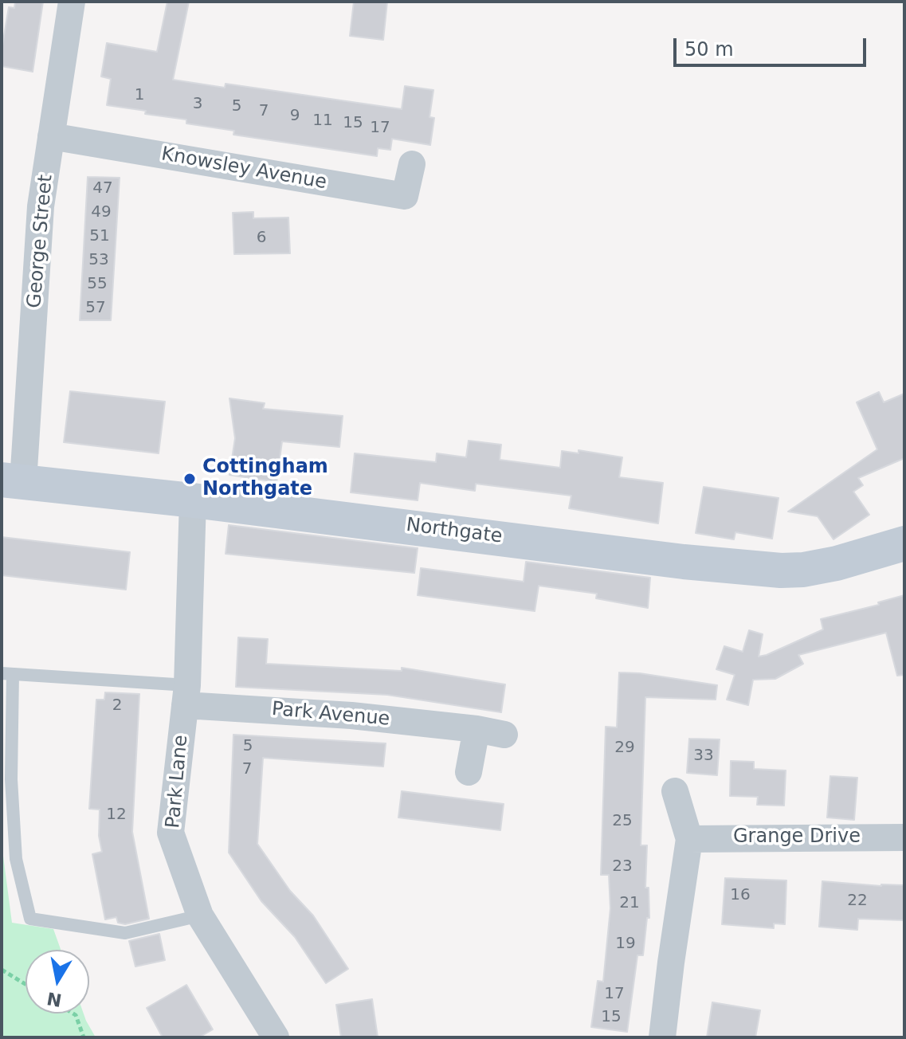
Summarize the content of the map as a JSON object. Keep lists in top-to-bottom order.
{
  "streets": {
    "street": [
      "Knowsley Avenue",
      "George Street",
      "Northgate",
      "Park Avenue",
      "Park Lane",
      "Grange Drive"
    ]
  },
  "crossings": [
    ["Knowsley Avenue", "George Street"],
    ["George Street", "Northgate"],
    ["Northgate", "Park Lane"],
    ["Park Avenue", "Park Lane"]
  ],
  "places": ["Cottingham Northgate"],
  "house_numbers": [
    "1",
    "3",
    "5",
    "7",
    "9",
    "11",
    "15",
    "17",
    "47",
    "49",
    "51",
    "6",
    "53",
    "55",
    "57",
    "2",
    "5",
    "29",
    "33",
    "7",
    "12",
    "25",
    "23",
    "16",
    "22",
    "21",
    "19",
    "17",
    "15"
  ],
  "scale_bar": "50 m",
  "north": "bottom"
}
